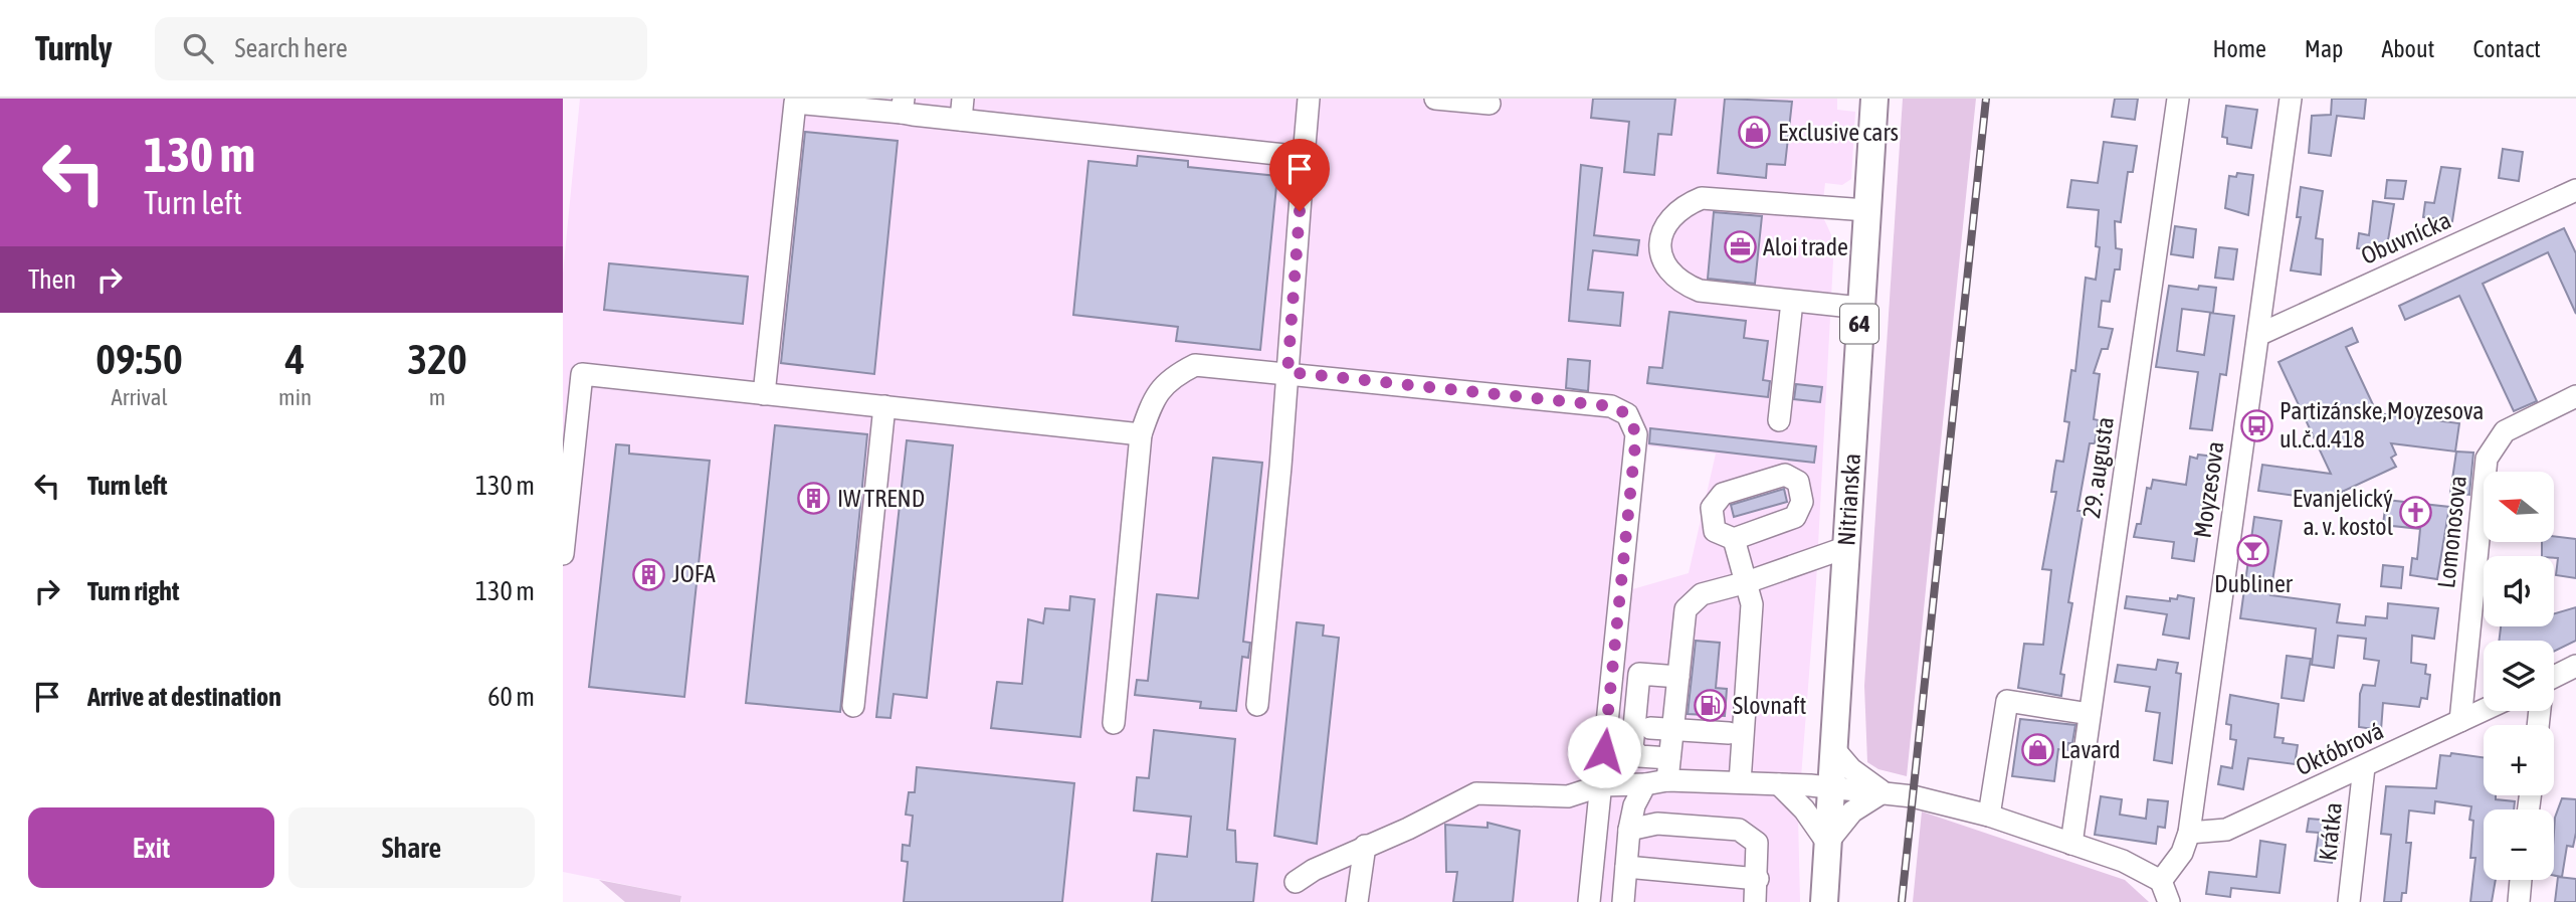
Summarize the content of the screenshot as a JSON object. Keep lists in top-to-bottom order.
{
  "streets": {
    "main road": ["64", "Nitrianska"],
    "street": [
      "Obuvnícka",
      "29. augusta",
      "Moyzesova",
      "Lomonosova",
      "Októbrová",
      "Krátka"
    ]
  },
  "crossings": [
    ["Obuvnícka", "Moyzesova"],
    ["Moyzesova", "Októbrová"],
    ["Lomonosova", "Októbrová"],
    ["Októbrová", "Krátka"]
  ],
  "places": {
    "shop": ["Exclusive cars", "Lavard"],
    "office": ["Aloi trade"],
    "bus stop": ["Partizánske,Moyzesova ul.č.d.418"],
    "building": ["IW TREND", "JOFA"],
    "church": ["Evanjelický a. v. kostol"],
    "bar": ["Dubliner"],
    "fuel station": ["Slovnaft"]
  },
  "north": "left",
  "page": {
    "header": "Turnly",
    "search": "Search here",
    "nav": [
      "Home",
      "Map",
      "About",
      "Contact"
    ],
    "turn": ["130 m", "Turn left"],
    "then": "Then",
    "eta": [
      "09:50",
      "Arrival",
      "4",
      "min",
      "320",
      "m"
    ],
    "list": [
      {
        "name": "Turn left",
        "value": "130 m"
      },
      {
        "name": "Turn right",
        "value": "130 m"
      },
      {
        "name": "Arrive at destination",
        "value": "60 m"
      }
    ],
    "map_buttons": ["+", "−"],
    "buttons": ["Exit", "Share"]
  }
}
